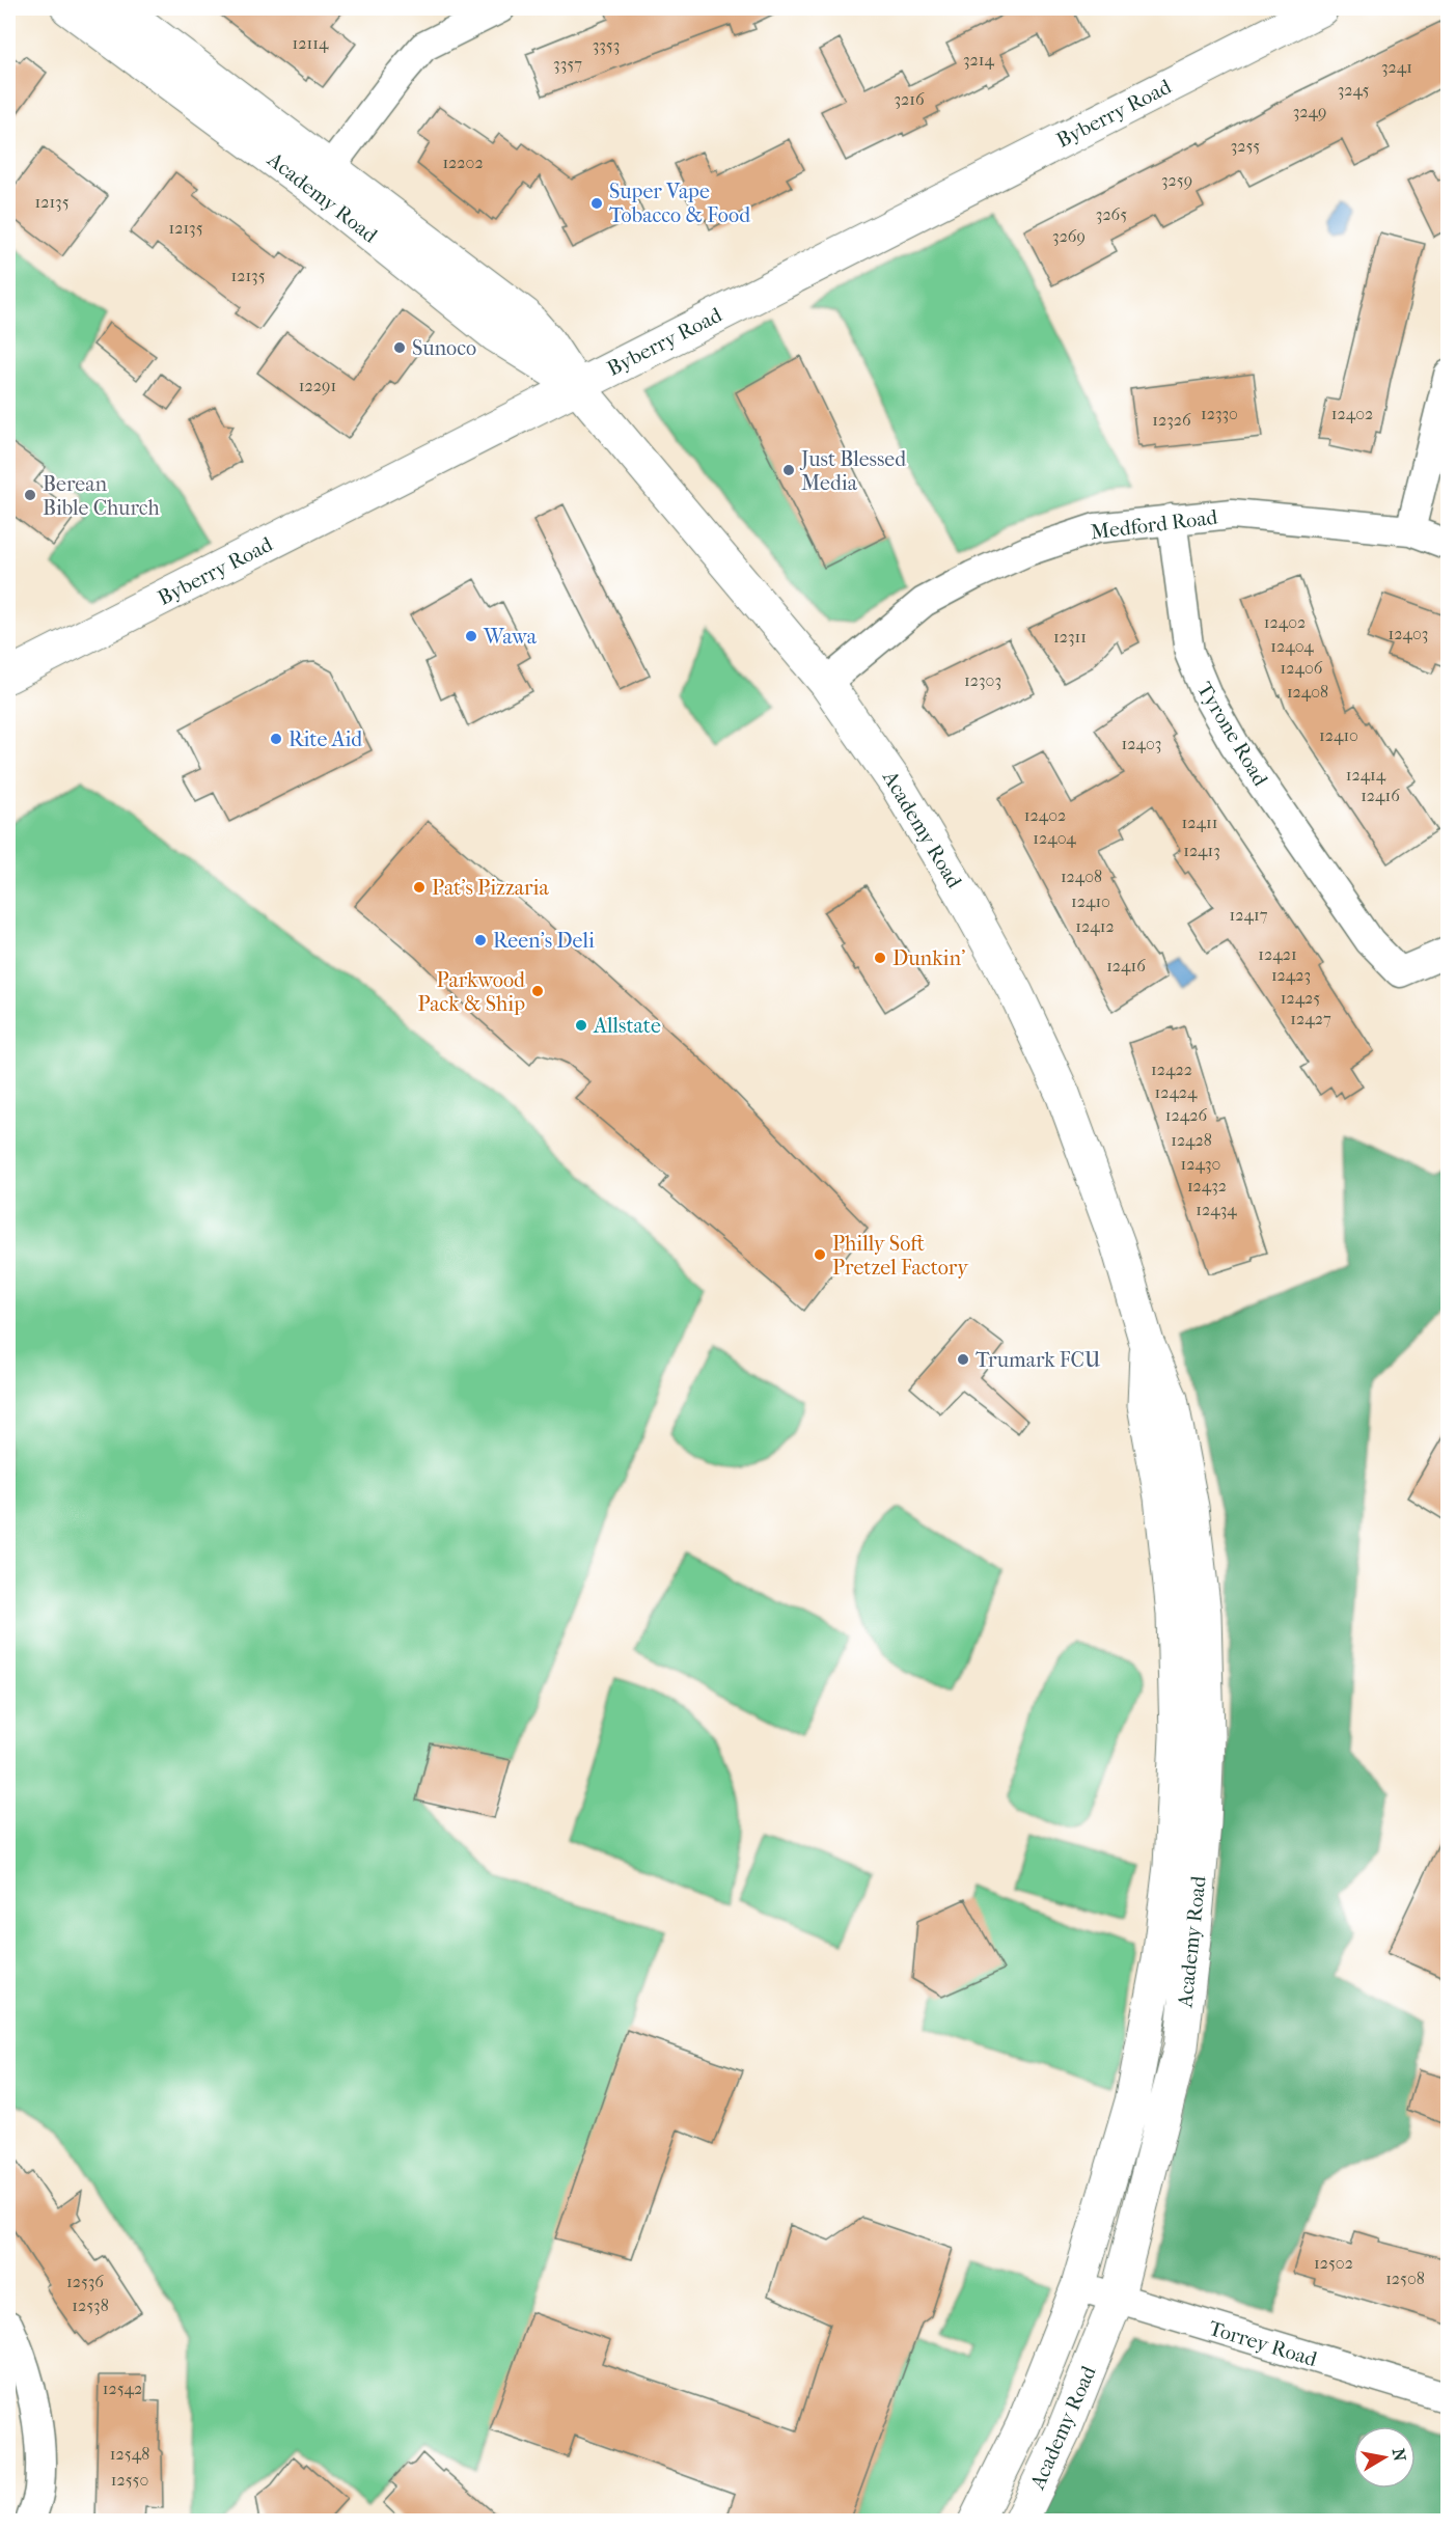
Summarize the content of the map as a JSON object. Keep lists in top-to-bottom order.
{
  "streets": {
    "main road": ["Byberry Road", "Academy Road"],
    "street": ["Medford Road", "Tyrone Road", "Torrey Road"]
  },
  "crossings": [
    ["Byberry Road", "Academy Road"],
    ["Academy Road", "Medford Road"],
    ["Academy Road", "Torrey Road"],
    ["Medford Road", "Tyrone Road"]
  ],
  "places": [
    "Super Vape Tobacco & Food",
    "Sunoco",
    "Just Blessed Media",
    "Berean Bible Church",
    "Wawa",
    "Rite Aid",
    "Pat's Pizzaria",
    "Reen's Deli",
    "Dunkin'",
    "Parkwood Pack & Ship",
    "Allstate",
    "Philly Soft Pretzel Factory",
    "Trumark FCU"
  ],
  "house_numbers": [
    "12114",
    "3353",
    "3214",
    "3357",
    "3241",
    "3245",
    "3216",
    "3249",
    "3255",
    "12202",
    "3259",
    "12135",
    "3265",
    "12135",
    "3269",
    "12135",
    "12291",
    "12330",
    "12402",
    "12326",
    "12402",
    "12403",
    "12311",
    "12404",
    "12406",
    "12303",
    "12408",
    "12410",
    "12403",
    "12414",
    "12416",
    "12402",
    "12411",
    "12404",
    "12413",
    "12408",
    "12410",
    "12417",
    "12412",
    "12421",
    "12416",
    "12423",
    "12425",
    "12427",
    "12422",
    "12424",
    "12426",
    "12428",
    "12430",
    "12432",
    "12434",
    "12502",
    "12508",
    "12536",
    "12538",
    "12542",
    "12548",
    "12550"
  ],
  "north": "right"
}
